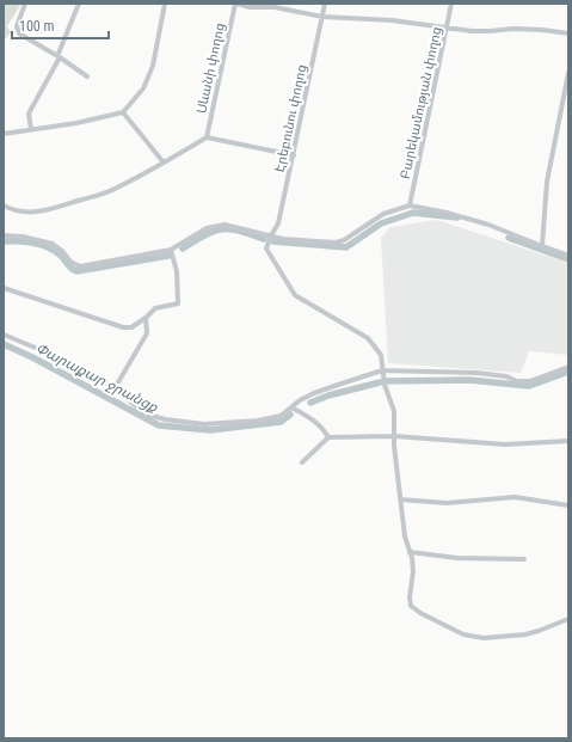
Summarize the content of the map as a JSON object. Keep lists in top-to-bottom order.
{
  "streets": {
    "street": ["Սևանի փողոց", "Բարեկամության փողոց", "Էրեբունու փողոց"]
  },
  "water": ["Փարաքար ջրանցք"],
  "scale_bar": "100 m"
}
